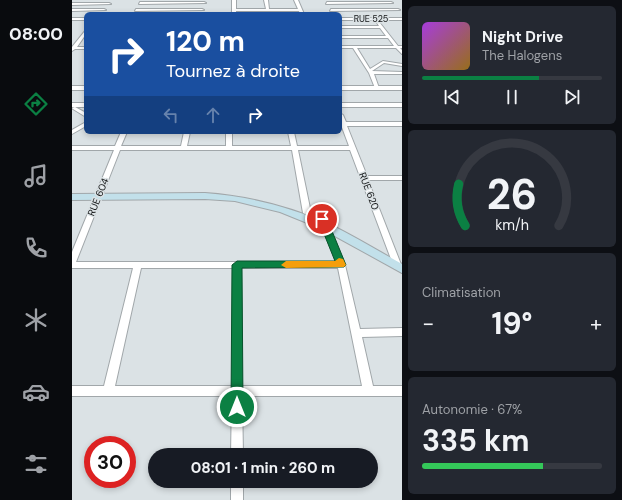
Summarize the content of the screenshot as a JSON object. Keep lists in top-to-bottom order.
{
  "streets": {
    "street": ["RUE 525", "RUE 620", "RUE 604"]
  },
  "page": {
    "tabs": "08:00",
    "turn": ["120 m", "Tournez à droite"],
    "song": ["Night Drive", "The Halogens"],
    "tile": [
      "Climatisation",
      ["Autonomie · 67%", "335 km"]
    ],
    "heat": ["−", "19°", "+"],
    "limit": "30",
    "trip": "08:01 · 1 min · 260 m",
    "gauge": ["26", "km/h"]
  }
}
